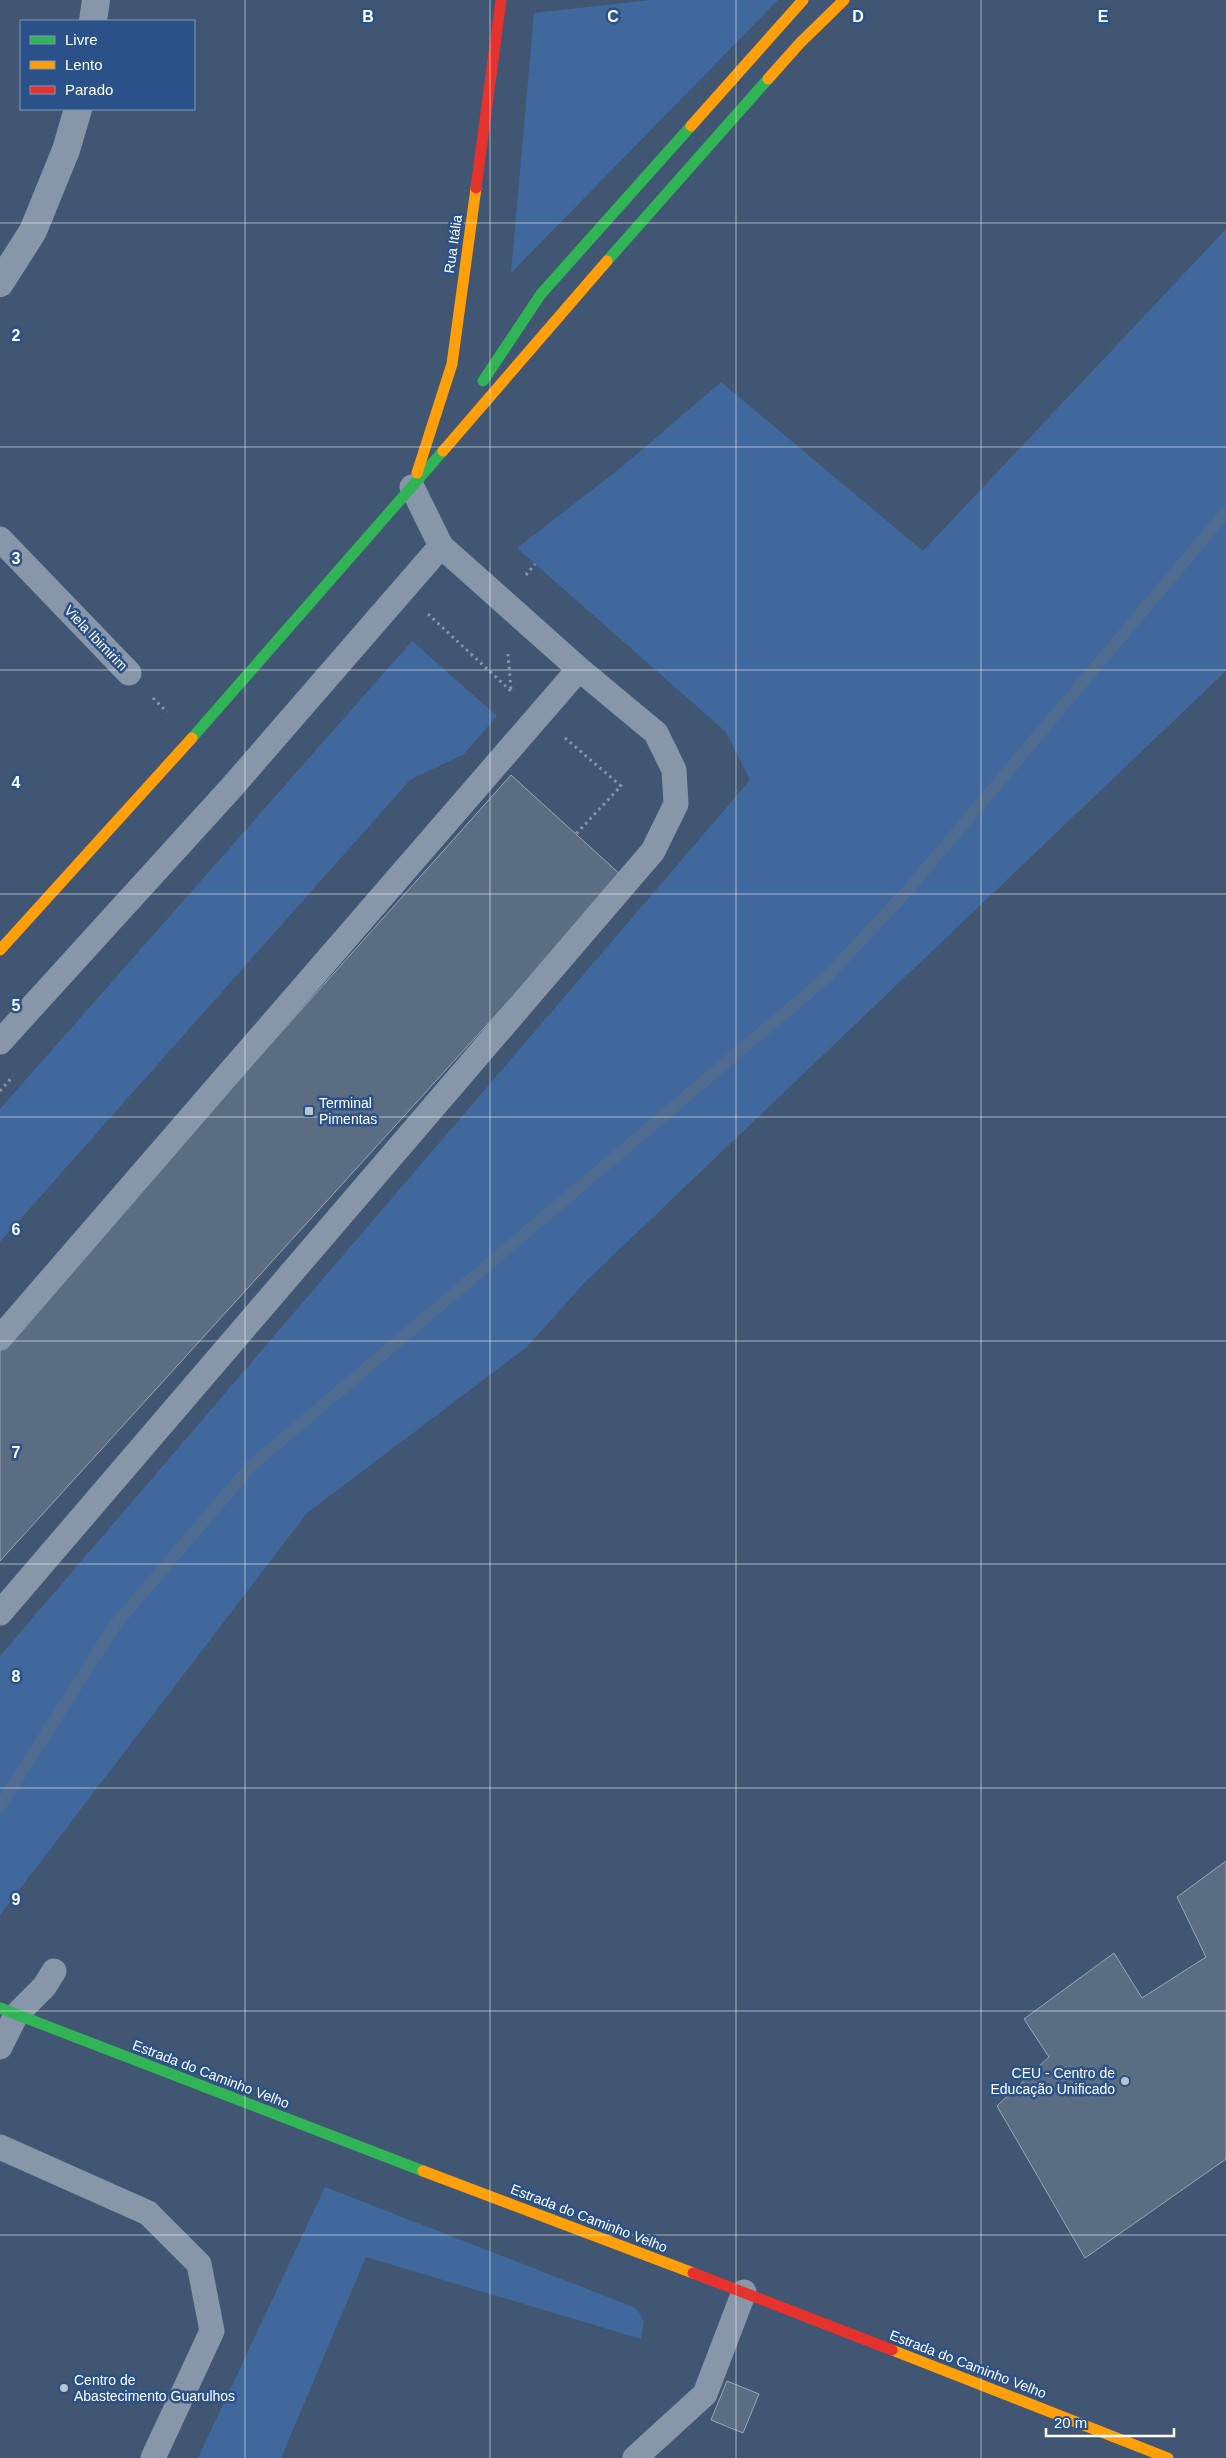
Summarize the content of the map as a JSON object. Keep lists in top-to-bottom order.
{
  "streets": {
    "main road": ["Rua Itália", "Estrada do Caminho Velho"],
    "lane": ["Viela Ibimirim"]
  },
  "places": {
    "transit": ["Terminal Pimentas"],
    "other": ["CEU - Centro de Educação Unificado", "Centro de Abastecimento Guarulhos"]
  },
  "legend": ["Livre", "Lento", "Parado"],
  "scale_bar": "20 m",
  "grid": {
    "columns": [
      "B",
      "C",
      "D",
      "E"
    ],
    "rows": [
      "2",
      "3",
      "4",
      "5",
      "6",
      "7",
      "8",
      "9"
    ]
  }
}
